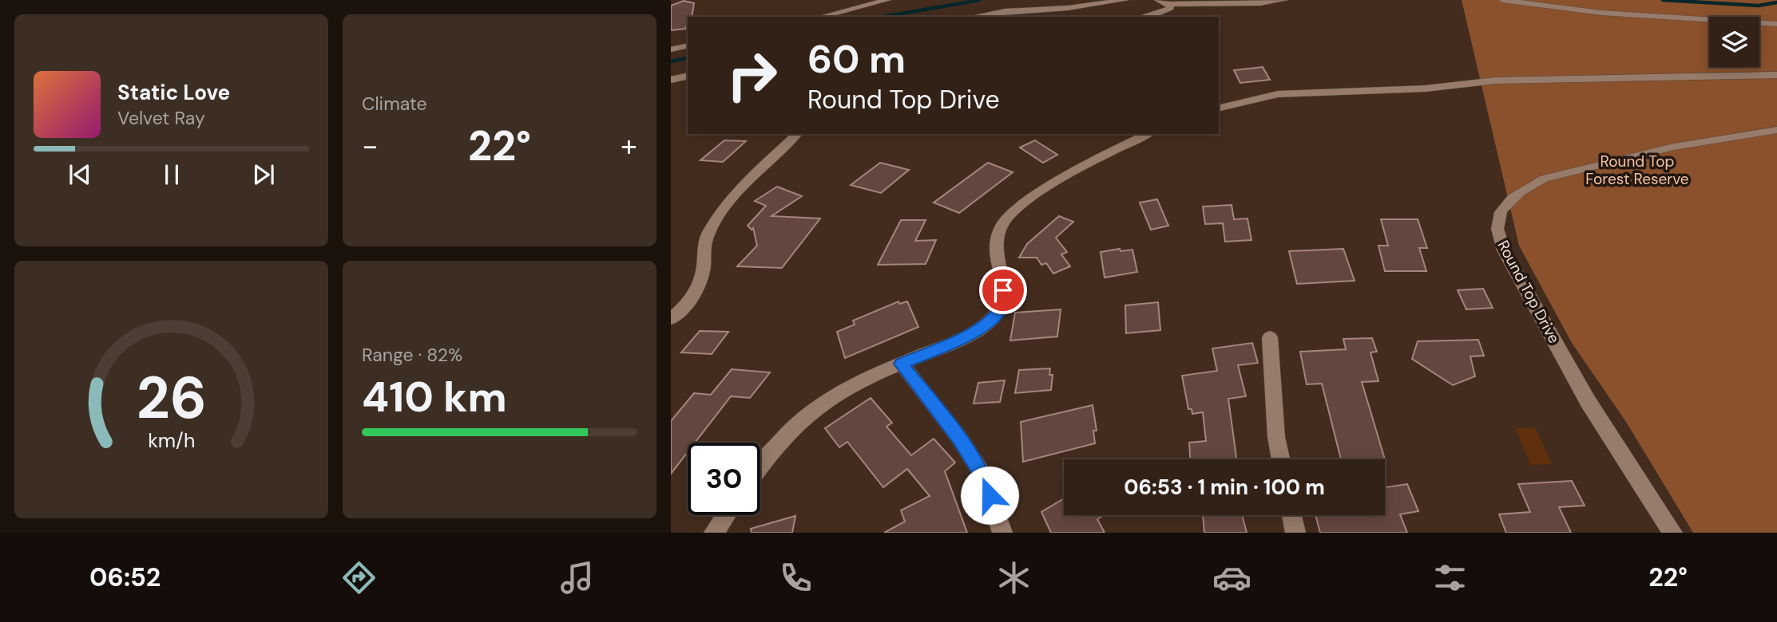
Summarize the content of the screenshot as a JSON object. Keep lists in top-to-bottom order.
{
  "streets": {
    "street": ["Round Top Drive"]
  },
  "parks": ["Round Top Forest Reserve"],
  "page": {
    "tile": [
      "Climate",
      ["Range · 82%", "410 km"]
    ],
    "turn": ["60 m", "Round Top Drive"],
    "song": ["Static Love", "Velvet Ray"],
    "heat": ["−", "22°", "+"],
    "limit": "30",
    "trip": "06:53 · 1 min · 100 m",
    "tabs": ["06:52", "22°"],
    "gauge": ["26", "km/h"]
  }
}
